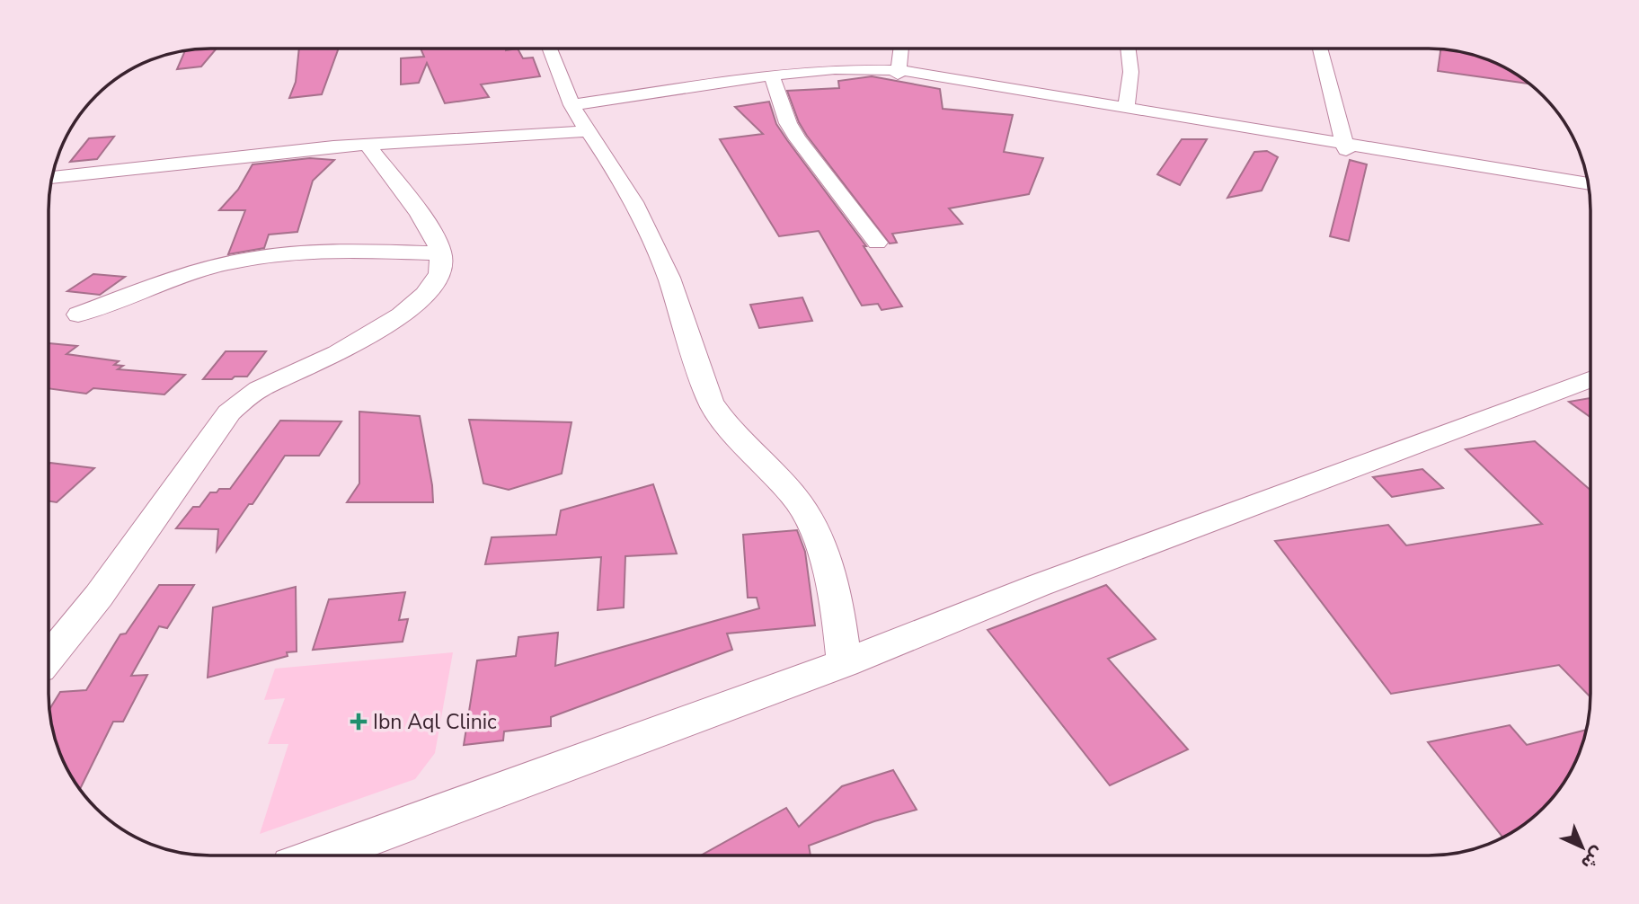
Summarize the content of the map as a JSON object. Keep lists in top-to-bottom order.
{
  "places": {
    "health": ["Ibn Aql Clinic"]
  },
  "north": "bottom right"
}
